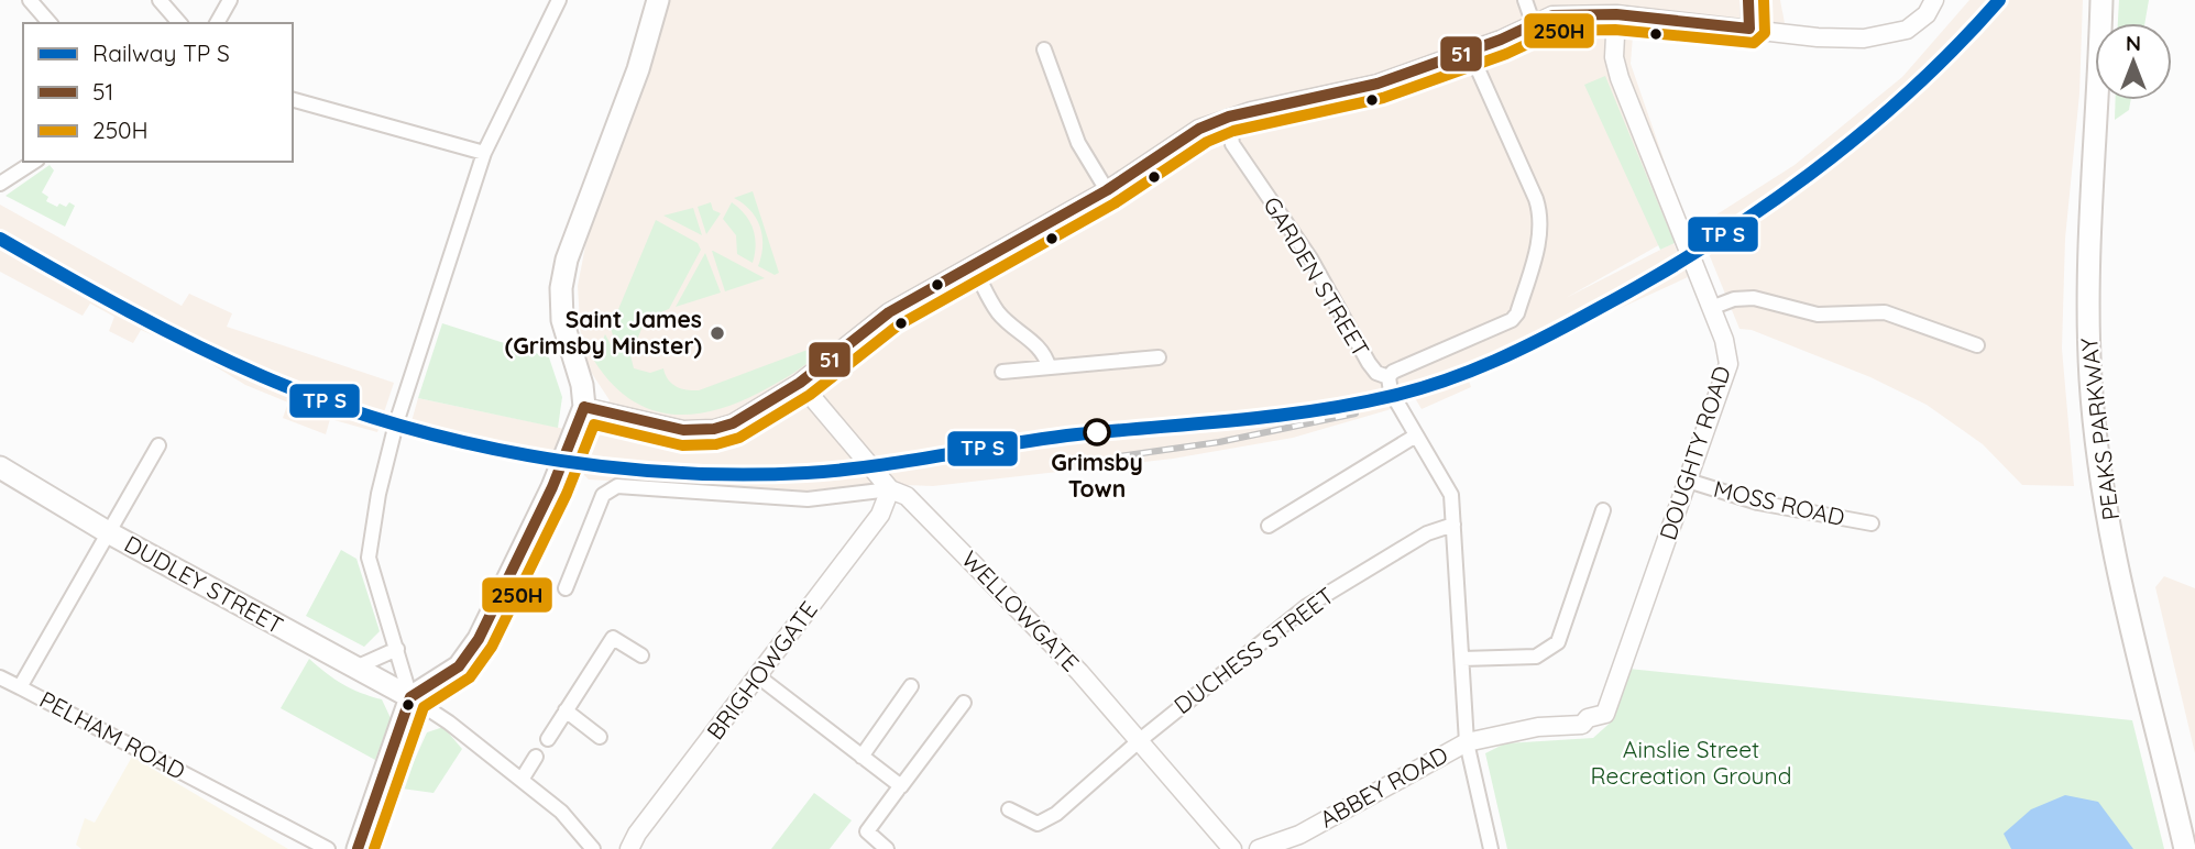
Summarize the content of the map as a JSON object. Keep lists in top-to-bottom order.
{
  "streets": {
    "main road": ["PEAKS PARKWAY", "DUDLEY STREET"],
    "street": [
      "GARDEN STREET",
      "DOUGHTY ROAD",
      "MOSS ROAD",
      "WELLOWGATE",
      "DUCHESS STREET",
      "BRIGHOWGATE",
      "PELHAM ROAD",
      "ABBEY ROAD"
    ]
  },
  "crossings": [
    ["GARDEN STREET", "DOUGHTY ROAD"],
    ["GARDEN STREET", "DUCHESS STREET"],
    ["GARDEN STREET", "ABBEY ROAD"],
    ["DOUGHTY ROAD", "MOSS ROAD"],
    ["DOUGHTY ROAD", "ABBEY ROAD"],
    ["DUDLEY STREET", "PELHAM ROAD"],
    ["WELLOWGATE", "DUCHESS STREET"],
    ["WELLOWGATE", "BRIGHOWGATE"]
  ],
  "parks": ["Ainslie Street Recreation Ground"],
  "places": ["Saint James (Grimsby Minster)", "Grimsby Town"],
  "lines": ["transit line 51", "transit line 250H"],
  "legend": ["Railway TP S", "51", "250H"],
  "north": "top"
}
